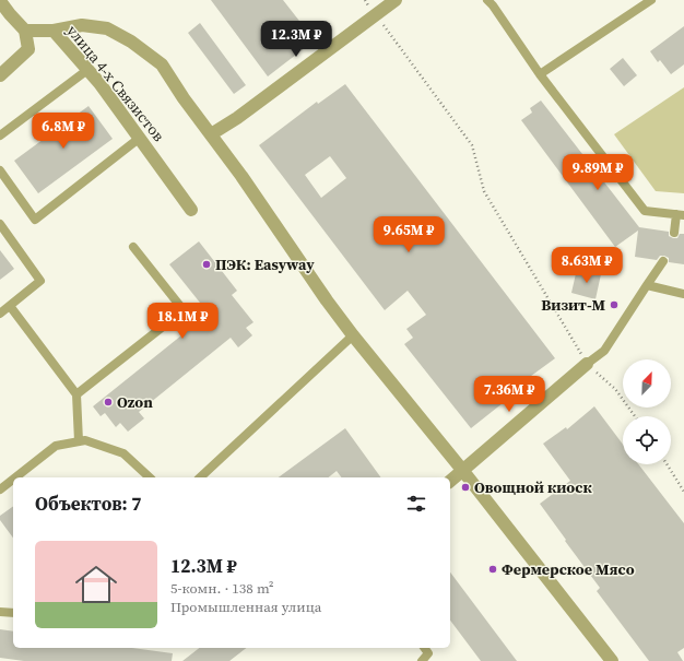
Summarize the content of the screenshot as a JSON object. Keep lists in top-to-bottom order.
{
  "streets": {
    "street": ["улица 4-х Связистов"]
  },
  "places": [
    "ПЭК: Easyway",
    "Визит-М",
    "Ozon",
    "Овощной киоск",
    "Фермерское Мясо"
  ],
  "north": "top right",
  "page": {
    "price": [
      "12.3M ₽",
      "6.8M ₽",
      "9.89M ₽",
      "9.65M ₽",
      "8.63M ₽",
      "18.1M ₽",
      "7.36M ₽"
    ],
    "heading": "Объектов: 7",
    "list": [
      {
        "name": "12.3M ₽",
        "note": "5-комн. · 138 m² · Промышленная улица"
      }
    ]
  }
}
